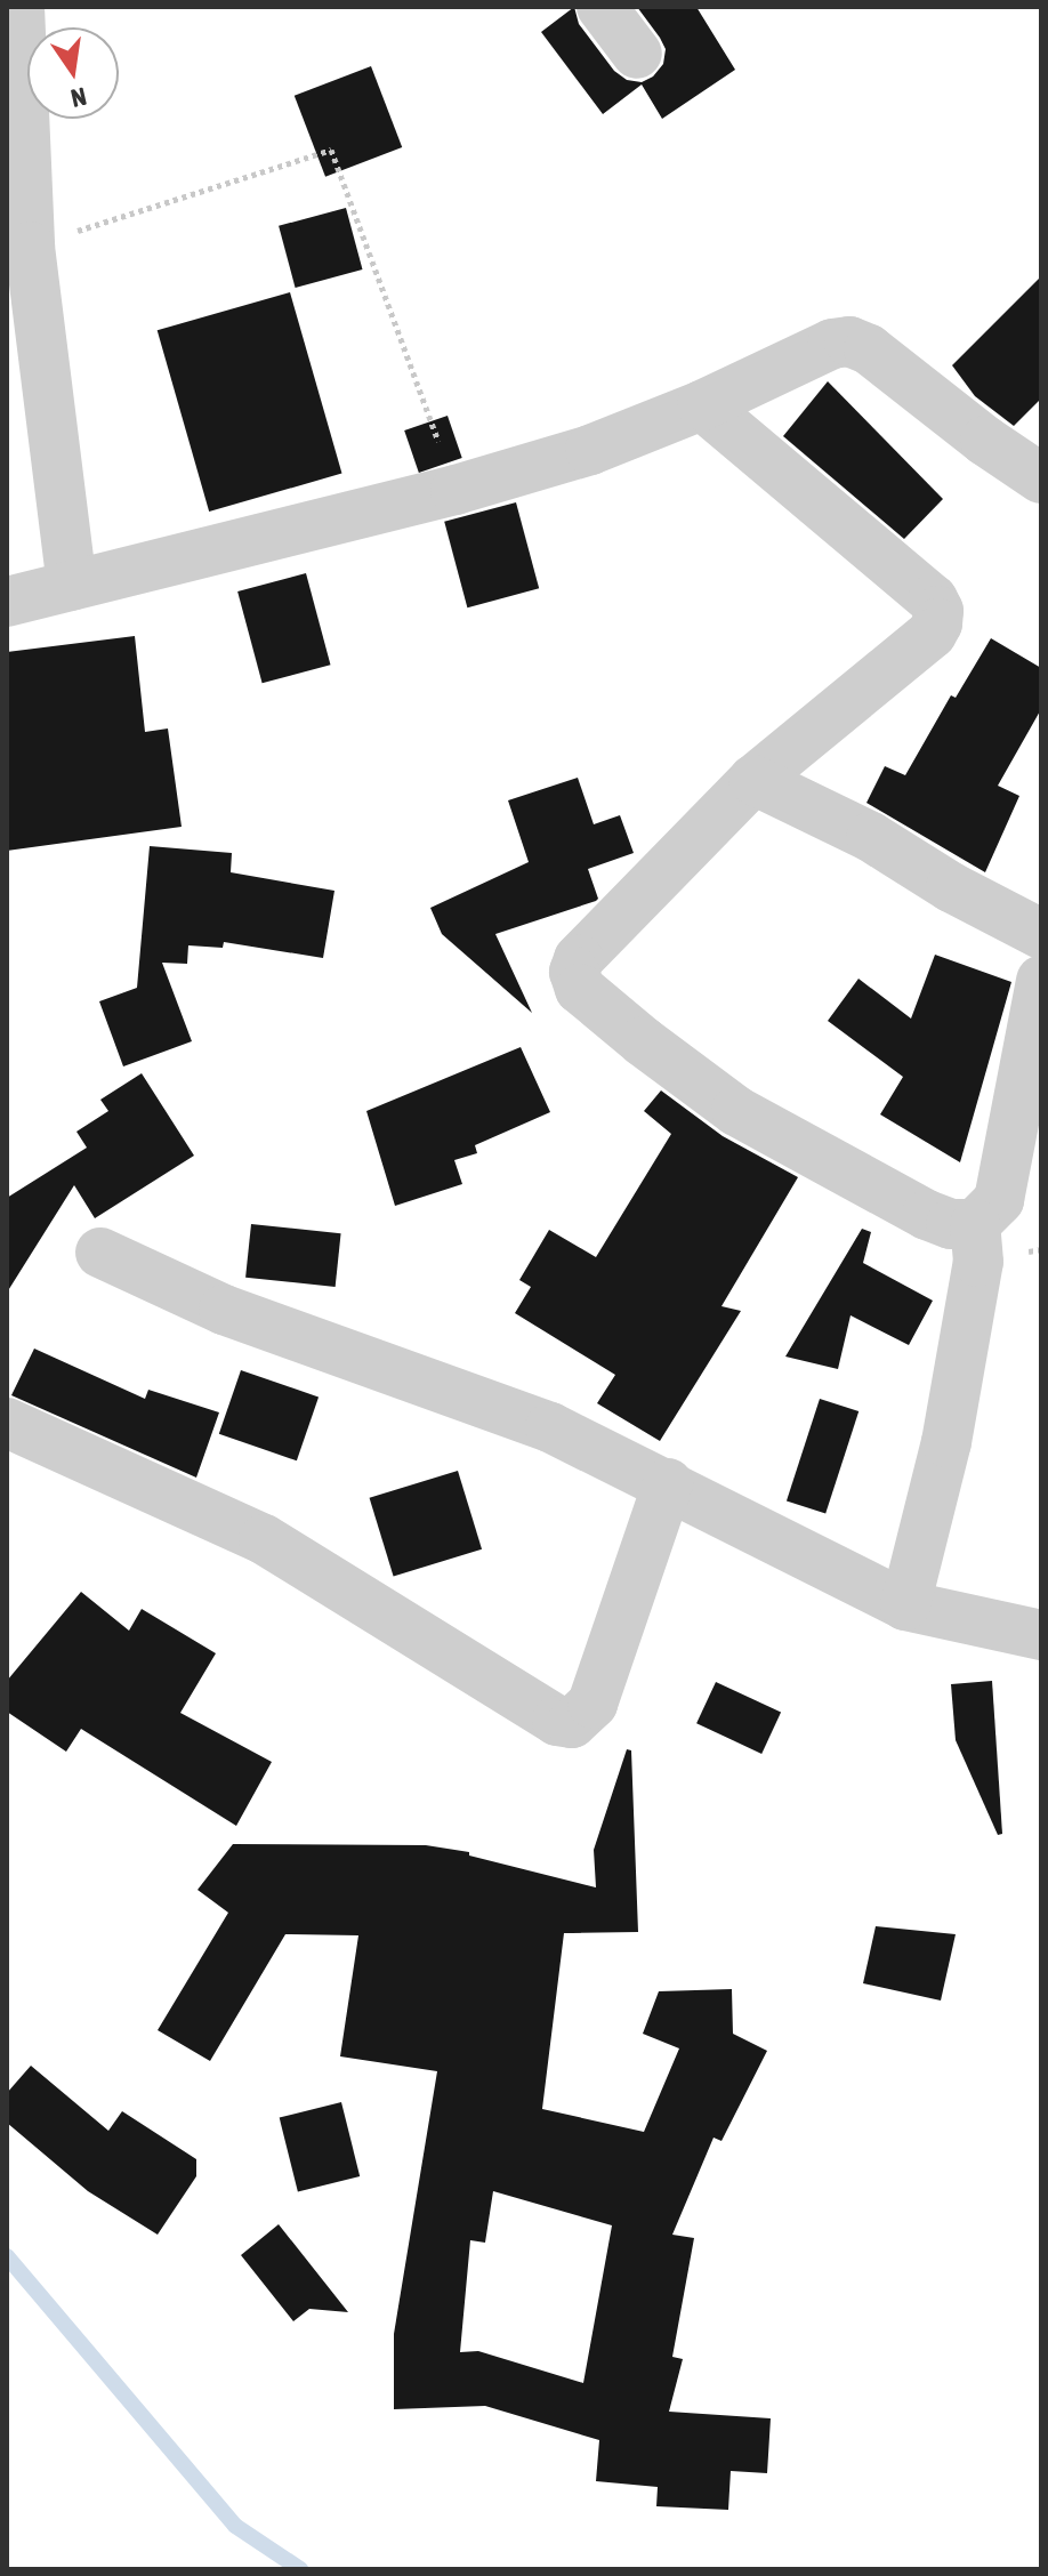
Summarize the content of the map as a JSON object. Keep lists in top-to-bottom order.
{
  "north": "bottom"
}
